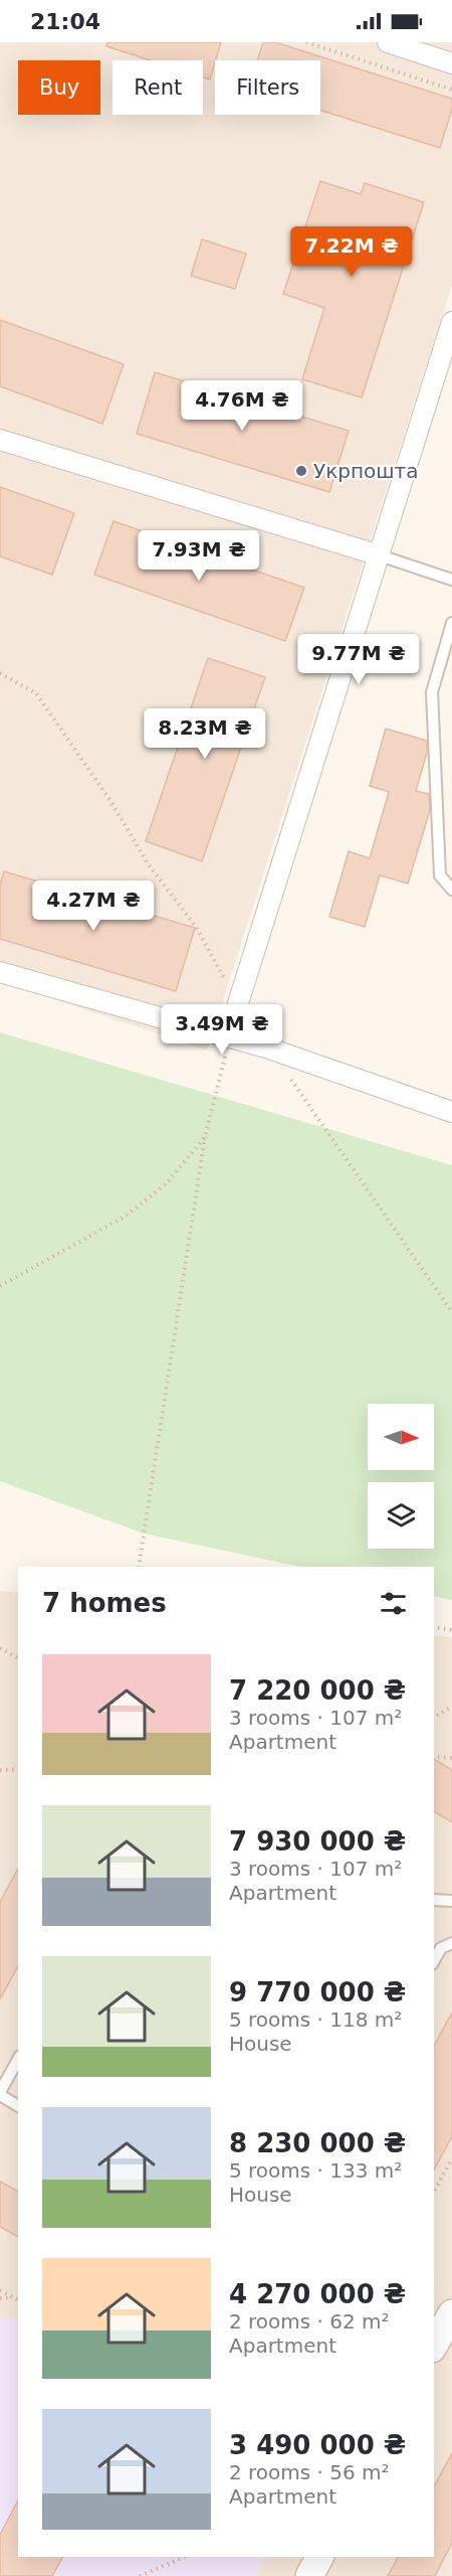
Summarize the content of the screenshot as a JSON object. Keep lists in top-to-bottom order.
{
  "places": ["Укрпошта"],
  "north": "right",
  "page": {
    "status": "21:04",
    "chip": ["Buy", "Rent", "Filters"],
    "price": [
      "7.22M ₴",
      "4.76M ₴",
      "7.93M ₴",
      "9.77M ₴",
      "8.23M ₴",
      "4.27M ₴",
      "3.49M ₴"
    ],
    "heading": "7 homes",
    "list": [
      {
        "name": "7 220 000 ₴",
        "note": "3 rooms · 107 m² · Apartment"
      },
      {
        "name": "7 930 000 ₴",
        "note": "3 rooms · 107 m² · Apartment"
      },
      {
        "name": "9 770 000 ₴",
        "note": "5 rooms · 118 m² · House"
      },
      {
        "name": "8 230 000 ₴",
        "note": "5 rooms · 133 m² · House"
      },
      {
        "name": "4 270 000 ₴",
        "note": "2 rooms · 62 m² · Apartment"
      },
      {
        "name": "3 490 000 ₴",
        "note": "2 rooms · 56 m² · Apartment"
      }
    ]
  }
}
